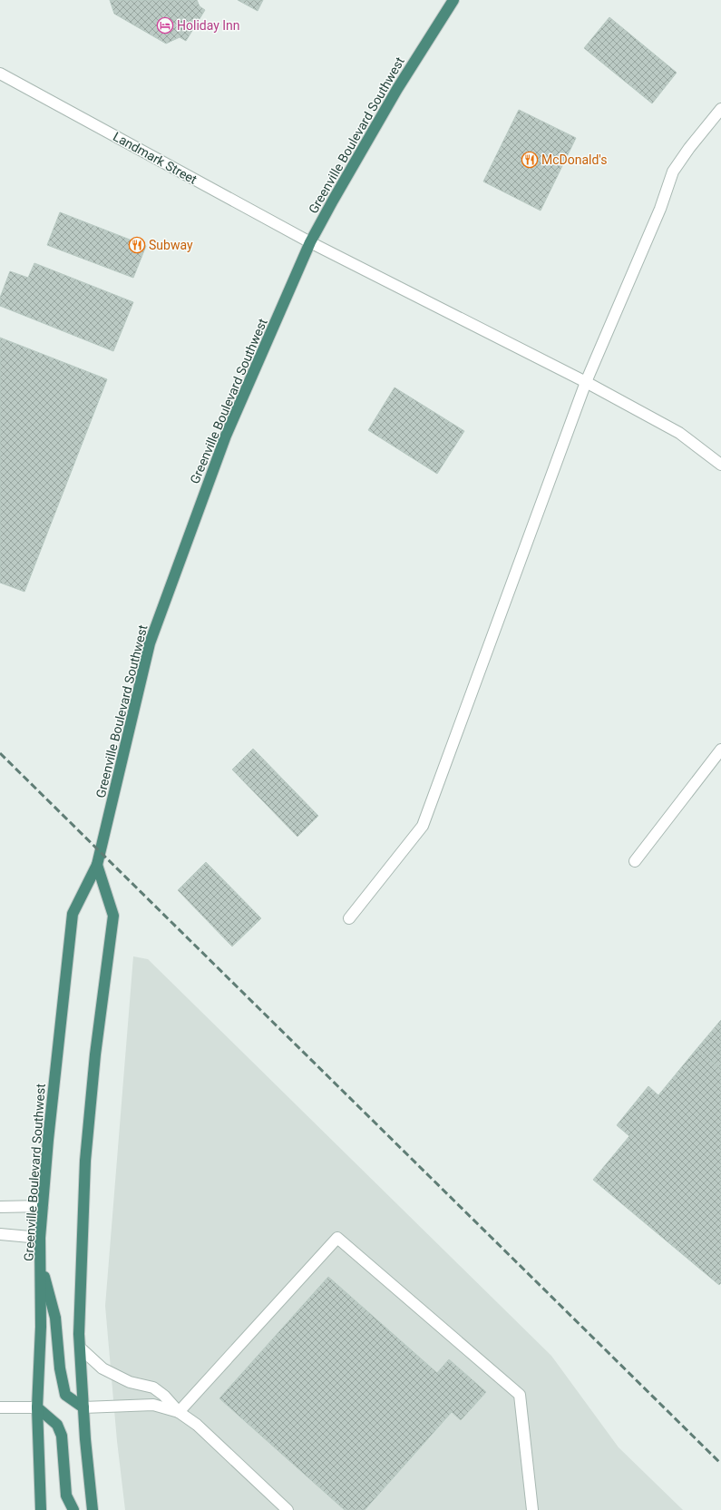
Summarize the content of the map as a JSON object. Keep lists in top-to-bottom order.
{
  "streets": {
    "highway": ["Greenville Boulevard Southwest"],
    "street": ["Landmark Street"]
  },
  "crossings": [
    ["Greenville Boulevard Southwest", "Landmark Street"]
  ],
  "places": {
    "hotel": ["Holiday Inn"],
    "restaurant": ["McDonald's", "Subway"]
  }
}
